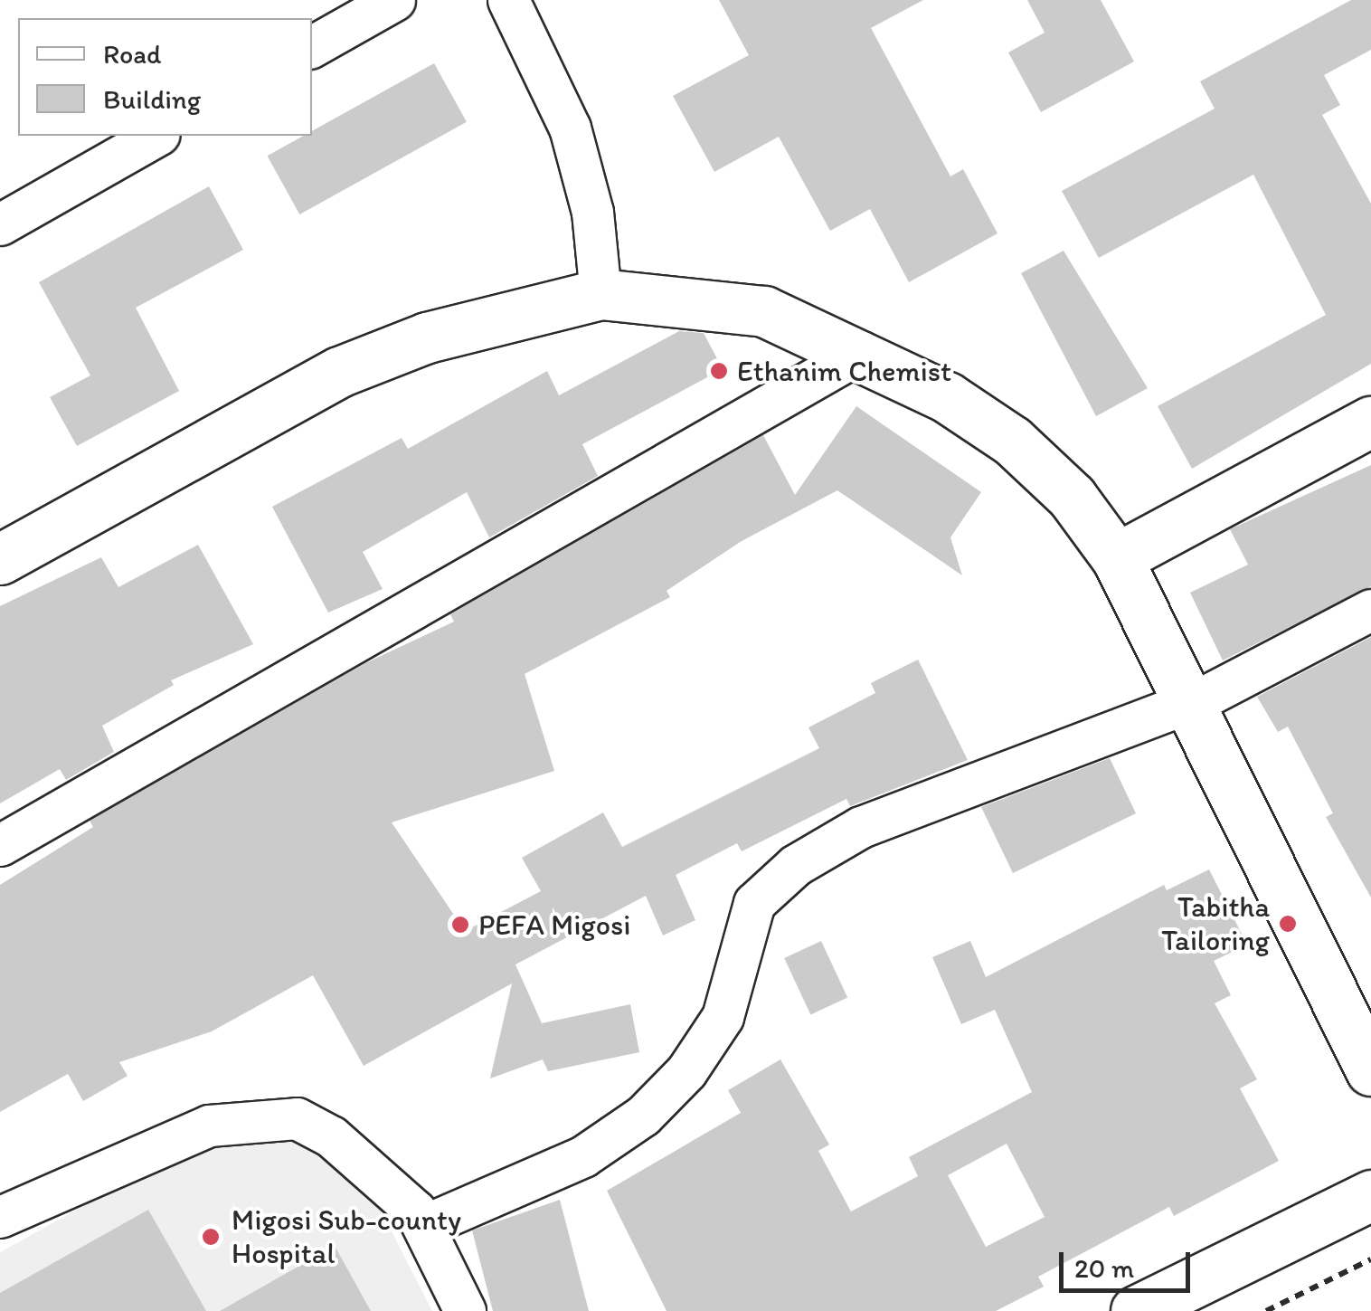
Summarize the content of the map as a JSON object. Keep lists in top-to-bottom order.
{
  "places": [
    "Ethanim Chemist",
    "Tabitha Tailoring",
    "PEFA Migosi",
    "Migosi Sub-county Hospital"
  ],
  "legend": ["Road", "Building"],
  "scale_bar": "20 m"
}
